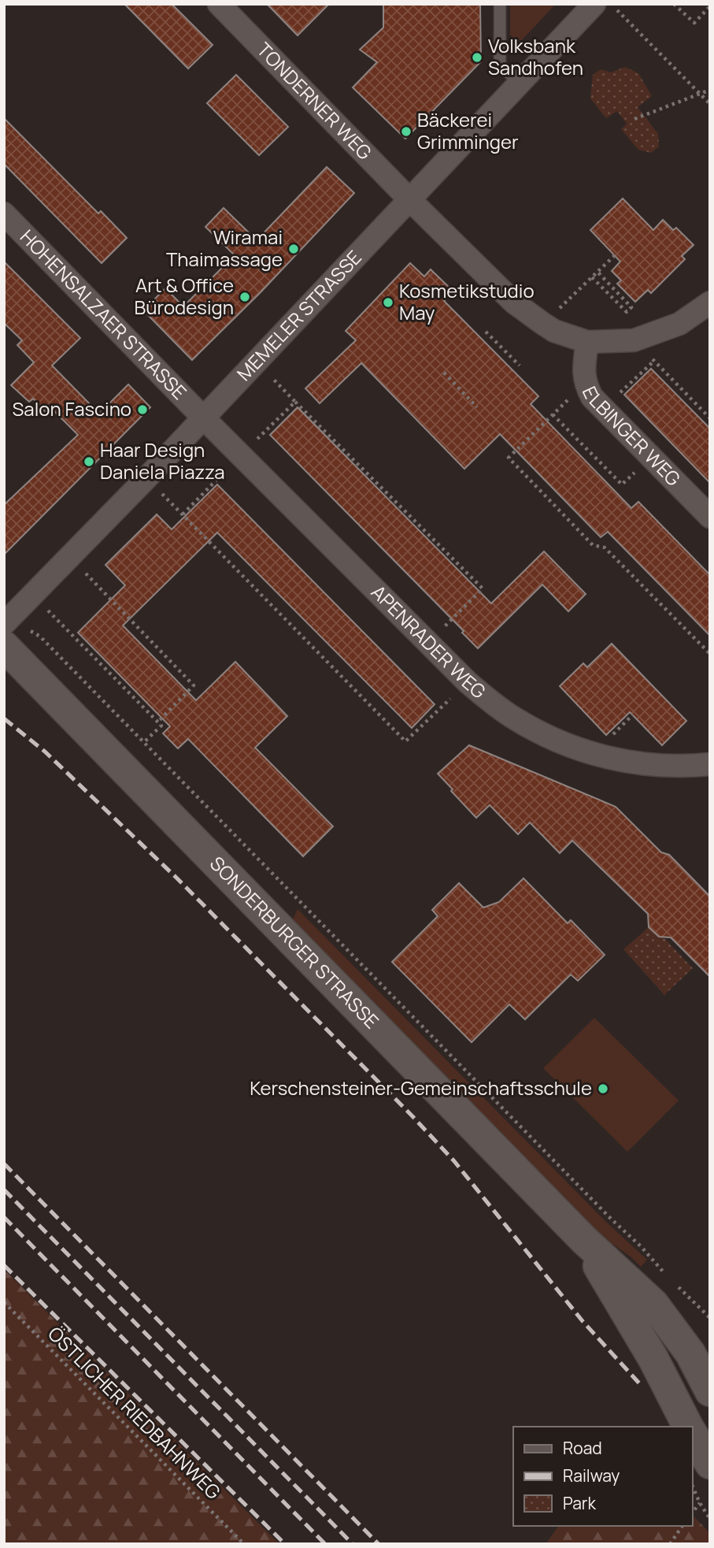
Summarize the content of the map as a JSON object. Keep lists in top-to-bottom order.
{
  "streets": {
    "street": [
      "TONDERNER WEG",
      "HOHENSALZAER STRASSE",
      "MEMELER STRASSE",
      "ELBINGER WEG",
      "APENRADER WEG",
      "SONDERBURGER STRASSE"
    ],
    "path": ["ÖSTLICHER RIEDBAHNWEG"]
  },
  "crossings": [
    ["TONDERNER WEG", "MEMELER STRASSE"],
    ["TONDERNER WEG", "ELBINGER WEG"],
    ["HOHENSALZAER STRASSE", "MEMELER STRASSE"],
    ["HOHENSALZAER STRASSE", "APENRADER WEG"],
    ["MEMELER STRASSE", "APENRADER WEG"],
    ["MEMELER STRASSE", "SONDERBURGER STRASSE"]
  ],
  "places": [
    "Volksbank Sandhofen",
    "Bäckerei Grimminger",
    "Wiramai Thaimassage",
    "Art & Office Bürodesign",
    "Kosmetikstudio May",
    "Salon Fascino",
    "Haar Design Daniela Piazza",
    "Kerschensteiner-Gemeinschaftsschule"
  ],
  "legend": ["Road", "Railway", "Park"]
}
